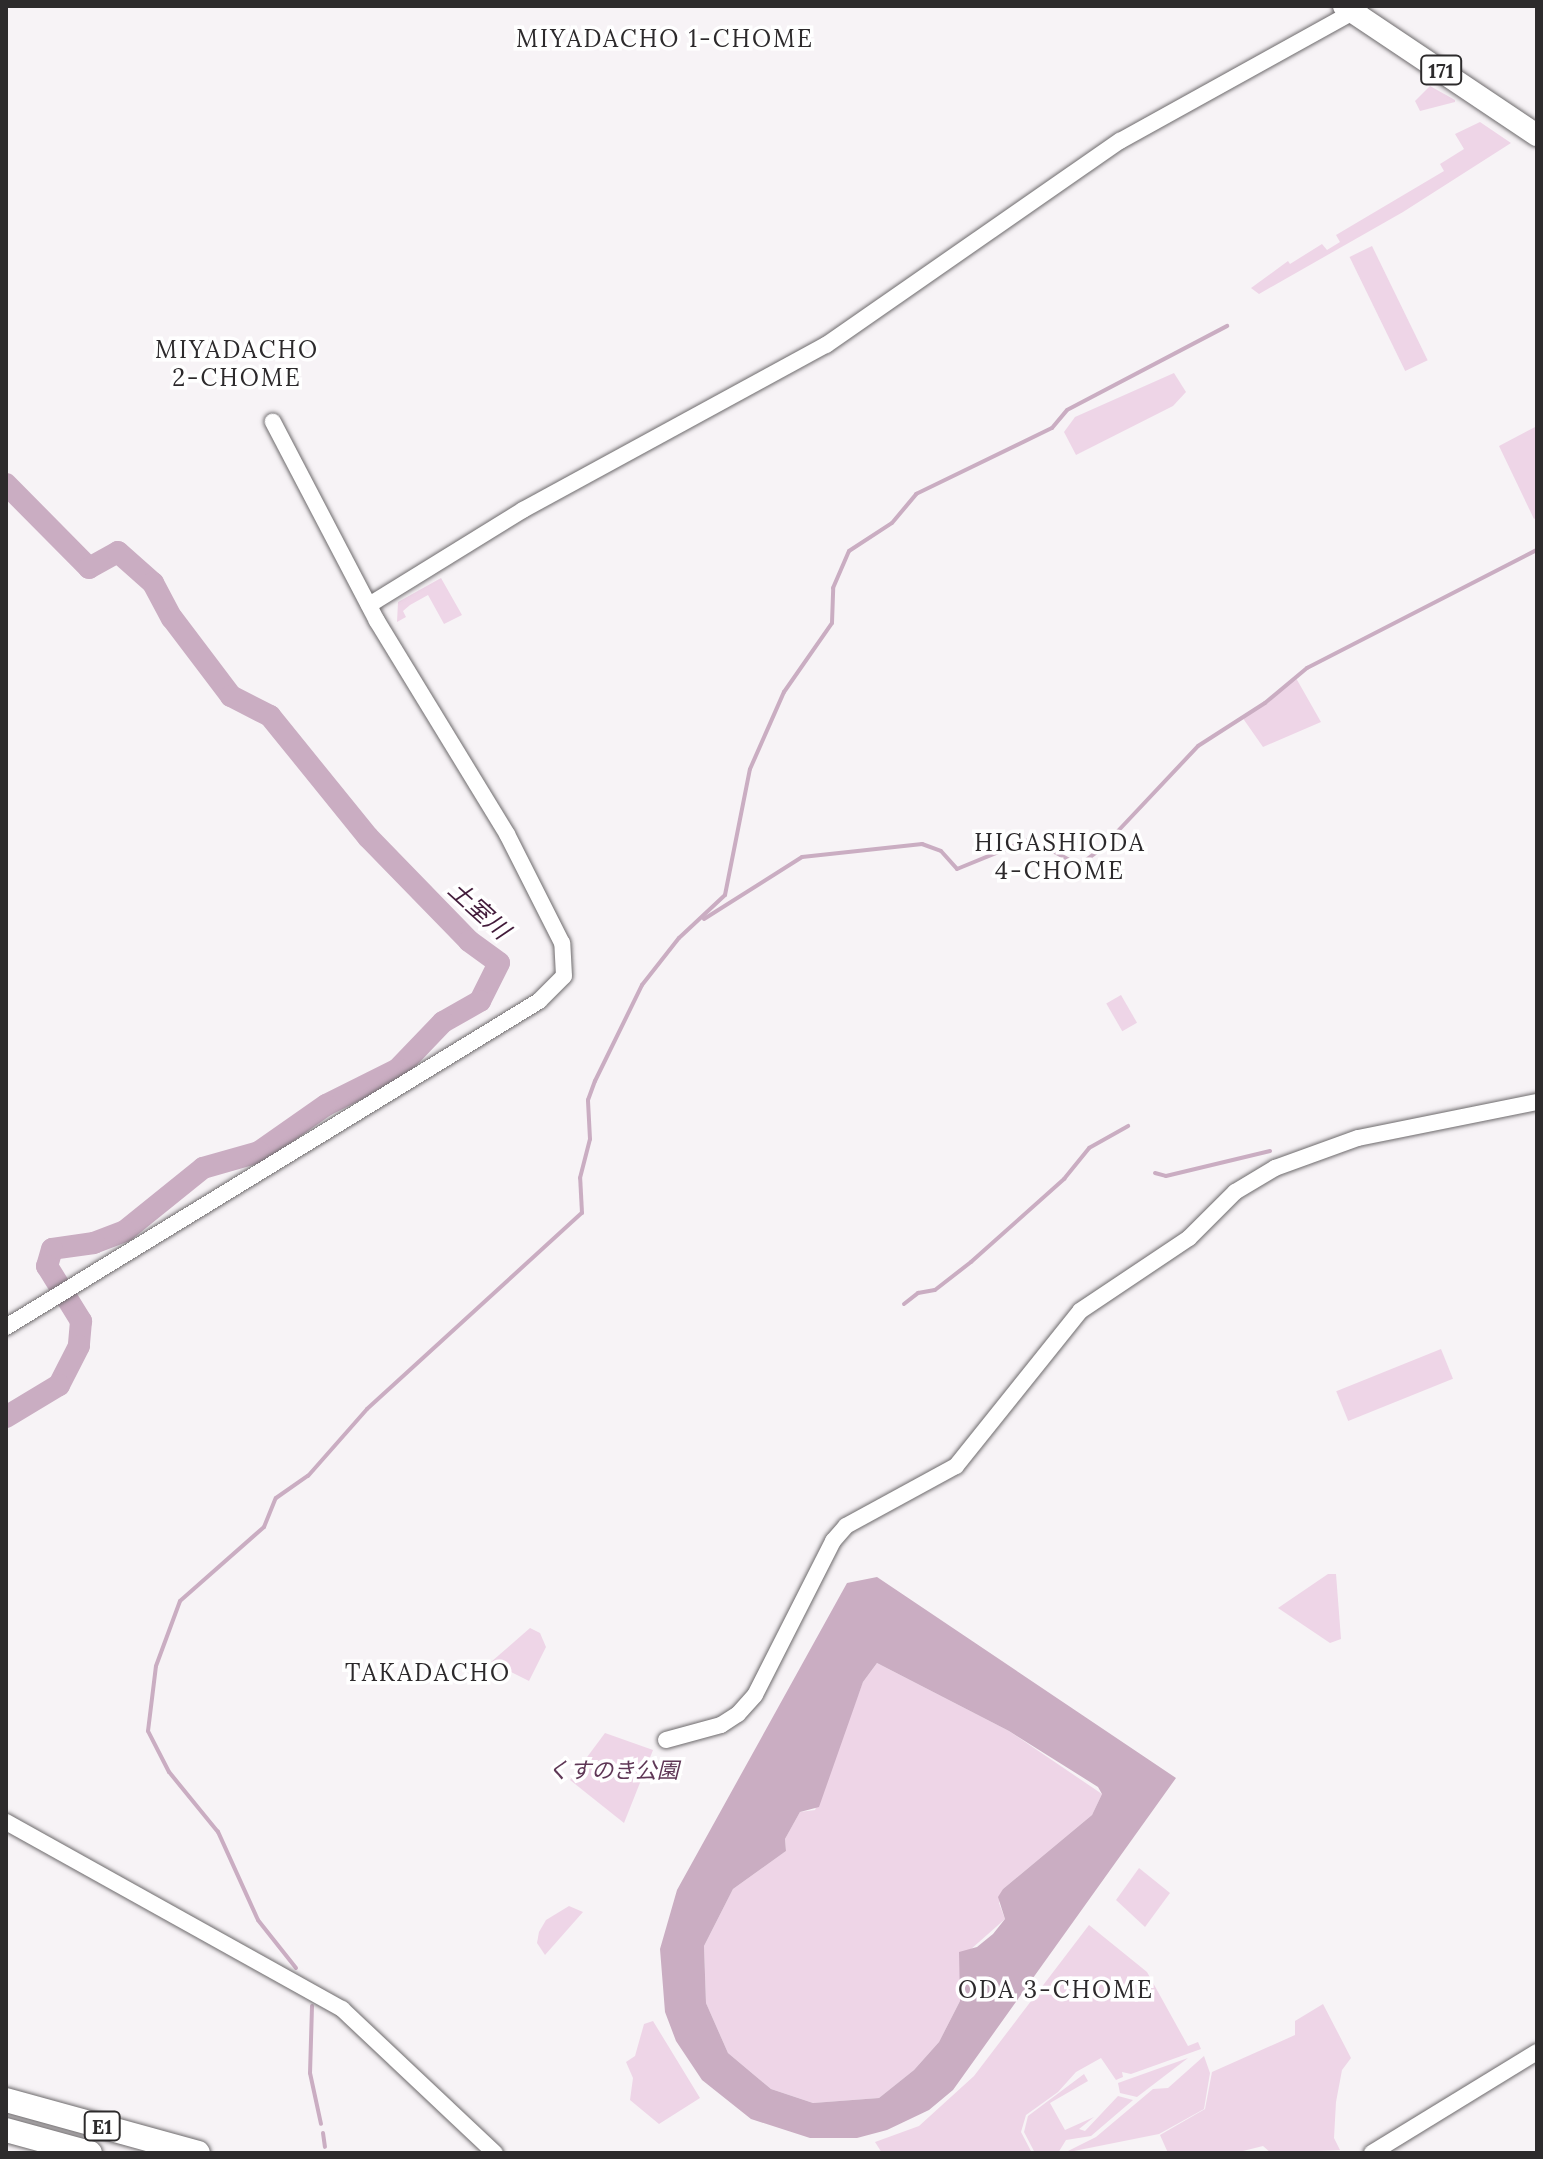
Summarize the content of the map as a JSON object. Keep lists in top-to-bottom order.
{
  "streets": {
    "highway": ["171", "E1"]
  },
  "districts": [
    "MIYADACHO 1-CHOME",
    "MIYADACHO 2-CHOME",
    "HIGASHIODA 4-CHOME",
    "TAKADACHO",
    "ODA 3-CHOME"
  ],
  "water": ["土室川"],
  "parks": ["くすのき公園"]
}
